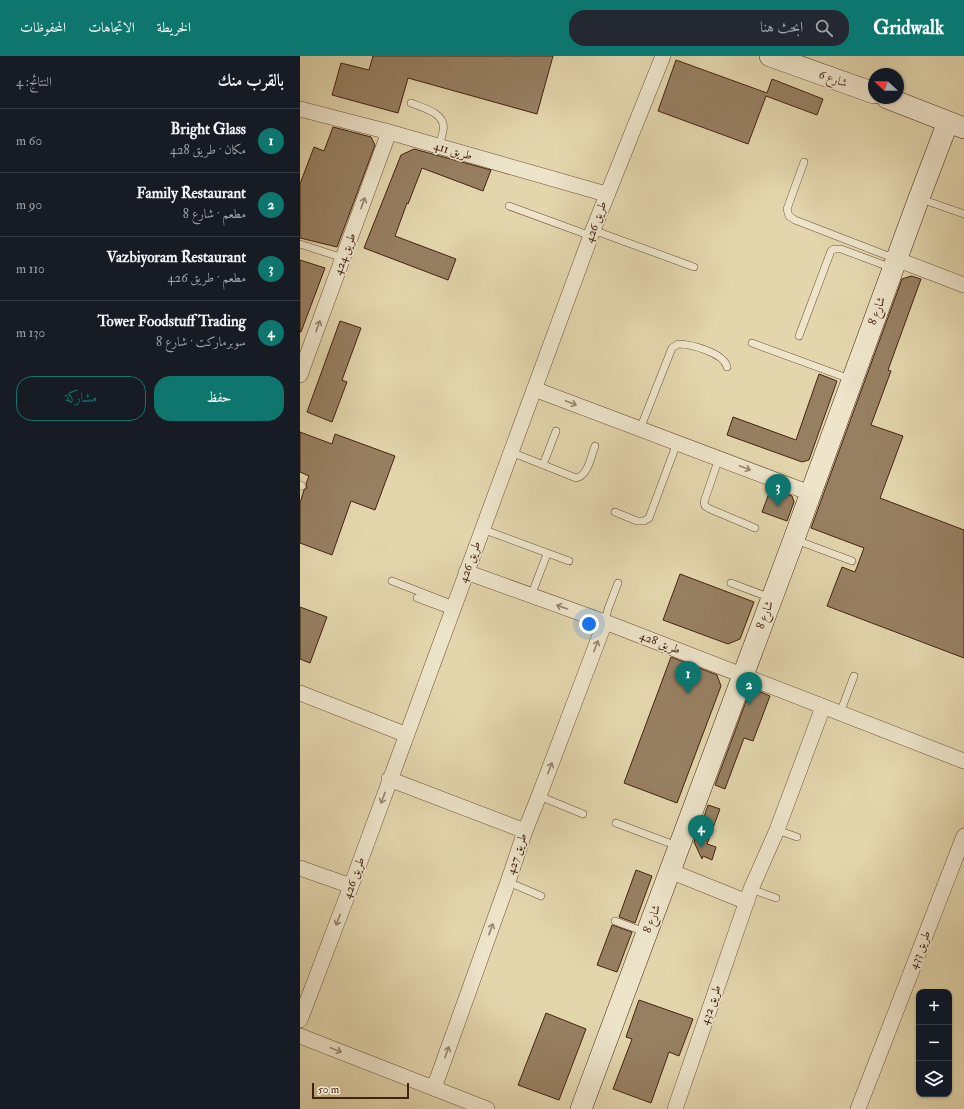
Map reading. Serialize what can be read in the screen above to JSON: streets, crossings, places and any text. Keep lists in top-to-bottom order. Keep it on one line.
{"streets":{"street":["شارع 6","طريق 411","طريق 426","طريق 424","شارع 8","طريق 428","طريق 427","طريق 433","طريق 432"]},"crossings":[["طريق 411","طريق 426"],["طريق 411","طريق 424"],["طريق 426","طريق 428"],["شارع 8","طريق 428"],["طريق 428","طريق 427"],["طريق 428","طريق 432"]],"one_way":["طريق 424","طريق 427"],"scale_bar":"50 m","north":"left","page":{"header":"Gridwalk","search":"ابحث هنا","nav":["الخريطة","الاتجاهات","المحفوظات"],"heading":["بالقرب منك","النتائج: 4"],"list":[{"mark":"1","name":"Bright Glass","note":"مكان · طريق 428","value":"60 m"},{"mark":"2","name":"Family Restaurant","note":"مطعم · شارع 8","value":"90 m"},{"mark":"3","name":"Vazbiyoram Restaurant","note":"مطعم · طريق 426","value":"110 m"},{"mark":"4","name":"Tower Foodstuff Trading","note":"سوبرماركت · شارع 8","value":"130 m"}],"buttons":["حفظ","مشاركة"],"pins":["3","1","2","4"],"map_buttons":["+","−"],"scale":"50 m"}}
